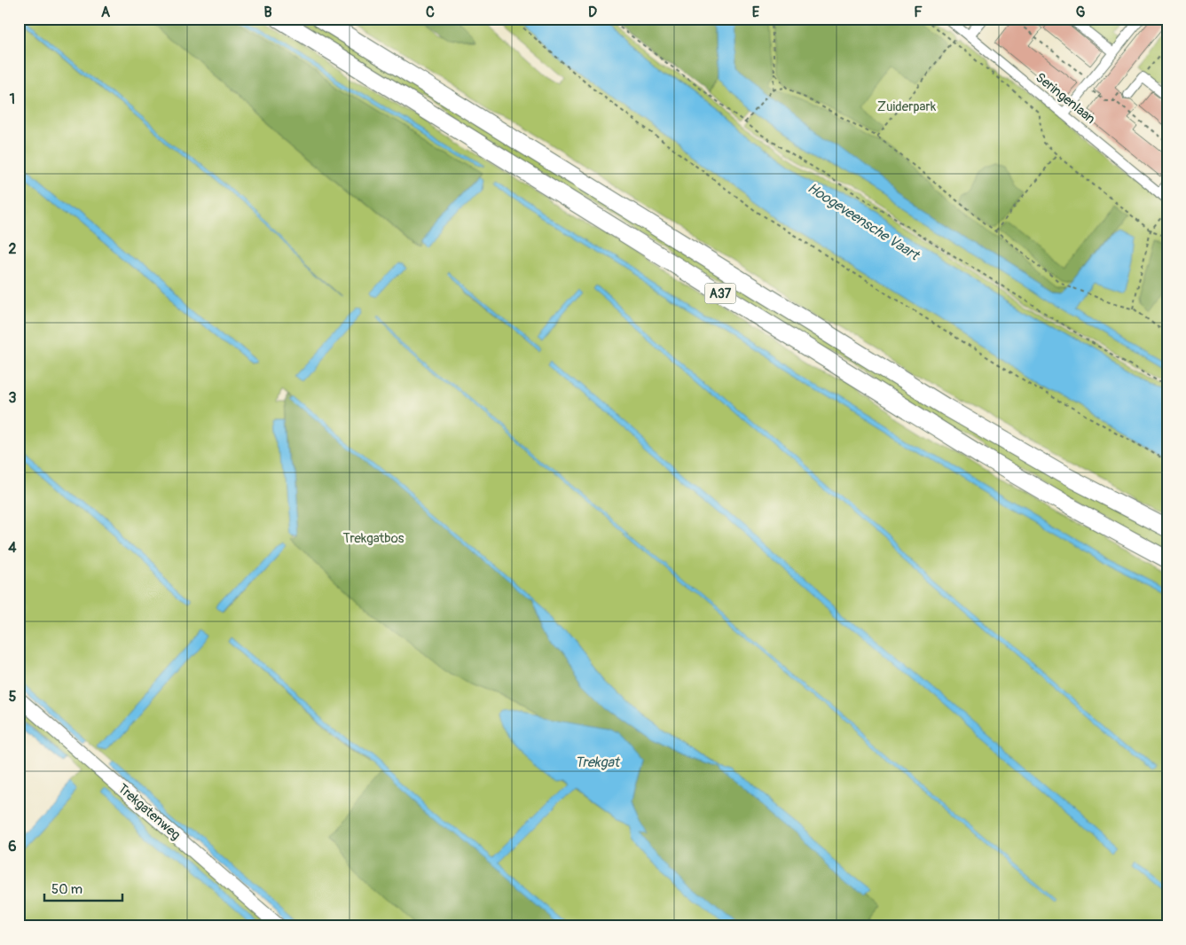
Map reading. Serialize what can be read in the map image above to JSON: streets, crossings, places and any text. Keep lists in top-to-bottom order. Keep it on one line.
{"streets":{"highway":["A37"],"street":["Seringenlaan","Trekgatenweg"]},"water":["Hoogeveensche Vaart","Trekgat"],"parks":["Zuiderpark","Trekgatbos"],"scale_bar":"50 m","grid":{"columns":["A","B","C","D","E","F","G"],"rows":["1","2","3","4","5","6"]}}
